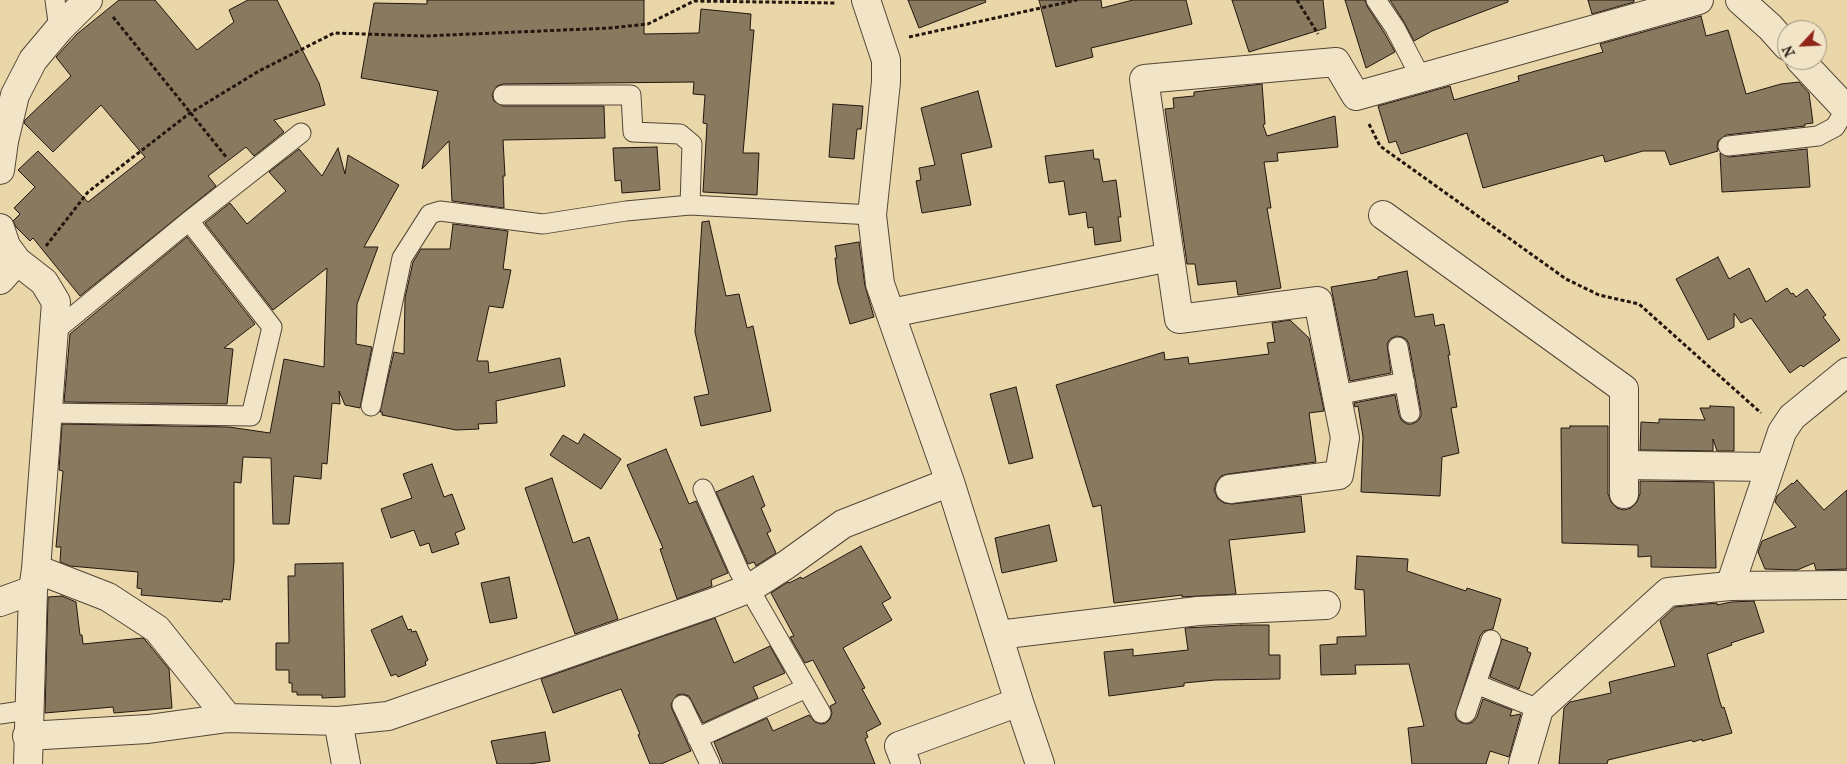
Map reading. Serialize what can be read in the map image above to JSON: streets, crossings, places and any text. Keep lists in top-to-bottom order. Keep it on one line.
{"north":"bottom left"}
